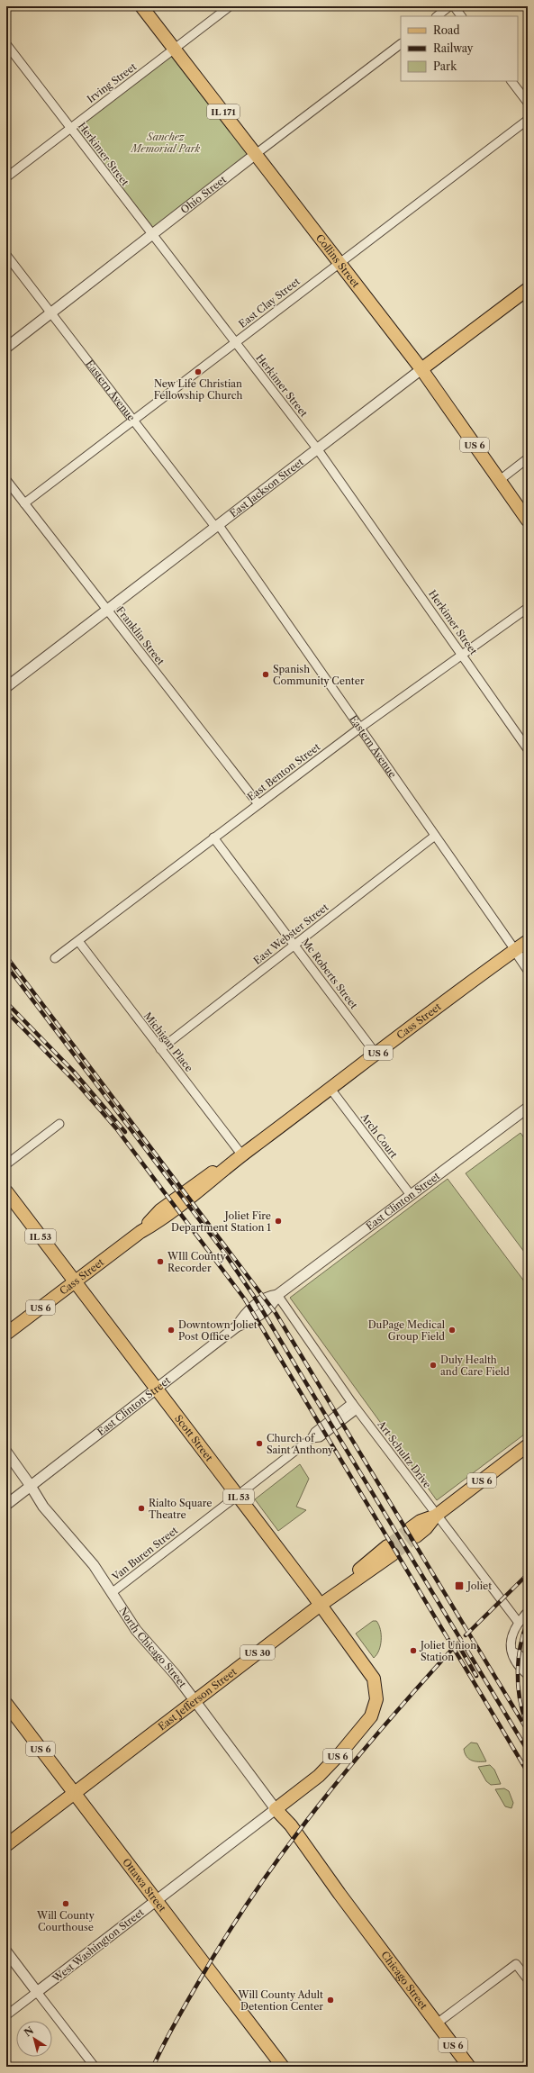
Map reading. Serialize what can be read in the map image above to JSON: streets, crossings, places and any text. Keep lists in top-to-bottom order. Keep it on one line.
{"streets":{"main road":["IL 171","Collins Street","US 6","East Jackson Street","Cass Street","IL 53","Scott Street","US 30","East Jefferson Street","Ottawa Street","Chicago Street"],"street":["Irving Street","Herkimer Street","Ohio Street","East Clay Street","Eastern Avenue","Franklin Street","East Benton Street","East Webster Street","Mc Roberts Street","Michigan Place","Arch Court","East Clinton Street","Art Schultz Drive","Van Buren Street","North Chicago Street","West Washington Street"]},"crossings":[["Irving Street","Herkimer Street"],["Irving Street","Collins Street"],["Herkimer Street","Ohio Street"],["Herkimer Street","East Clay Street"],["Herkimer Street","East Jackson Street"],["Herkimer Street","East Benton Street"],["Ohio Street","Collins Street"],["Ohio Street","Eastern Avenue"],["Collins Street","East Clay Street"],["Collins Street","East Jackson Street"],["East Clay Street","Eastern Avenue"],["East Clay Street","Franklin Street"],["Eastern Avenue","East Jackson Street"],["Eastern Avenue","East Benton Street"],["Eastern Avenue","East Webster Street"],["Eastern Avenue","Cass Street"],["US 6","Art Schultz Drive"],["East Jackson Street","Franklin Street"],["Franklin Street","East Benton Street"],["East Benton Street","Mc Roberts Street"],["East Benton Street","Michigan Place"],["East Webster Street","Mc Roberts Street"],["East Webster Street","Michigan Place"],["Mc Roberts Street","Cass Street"],["Cass Street","Michigan Place"],["Cass Street","Arch Court"],["Cass Street","Scott Street"],["Arch Court","East Clinton Street"],["East Clinton Street","Scott Street"],["East Clinton Street","Art Schultz Drive"],["East Clinton Street","North Chicago Street"],["Scott Street","Van Buren Street"],["Scott Street","North Chicago Street"],["Scott Street","East Jefferson Street"],["Scott Street","West Washington Street"],["Scott Street","Chicago Street"],["Art Schultz Drive","Van Buren Street"],["Van Buren Street","North Chicago Street"],["North Chicago Street","East Jefferson Street"],["North Chicago Street","West Washington Street"],["North Chicago Street","Chicago Street"],["US 30","East Jefferson Street"],["US 30","Ottawa Street"],["East Jefferson Street","Ottawa Street"],["Ottawa Street","West Washington Street"],["West Washington Street","Chicago Street"]],"parks":["Sanchez Memorial Park"],"places":{"other":["New Life Christian Fellowship Church","Spanish Community Center","Joliet Fire Department Station 1","WIll County Recorder","Downtown Joliet Post Office","DuPage Medical Group Field","Duly Health and Care Field","Church of Saint Anthony","Rialto Square Theatre","Joliet Union Station","Will County Courthouse","Will County Adult Detention Center"],"transit":["Joliet"]},"legend":["Road","Railway","Park"],"north":"top left"}
